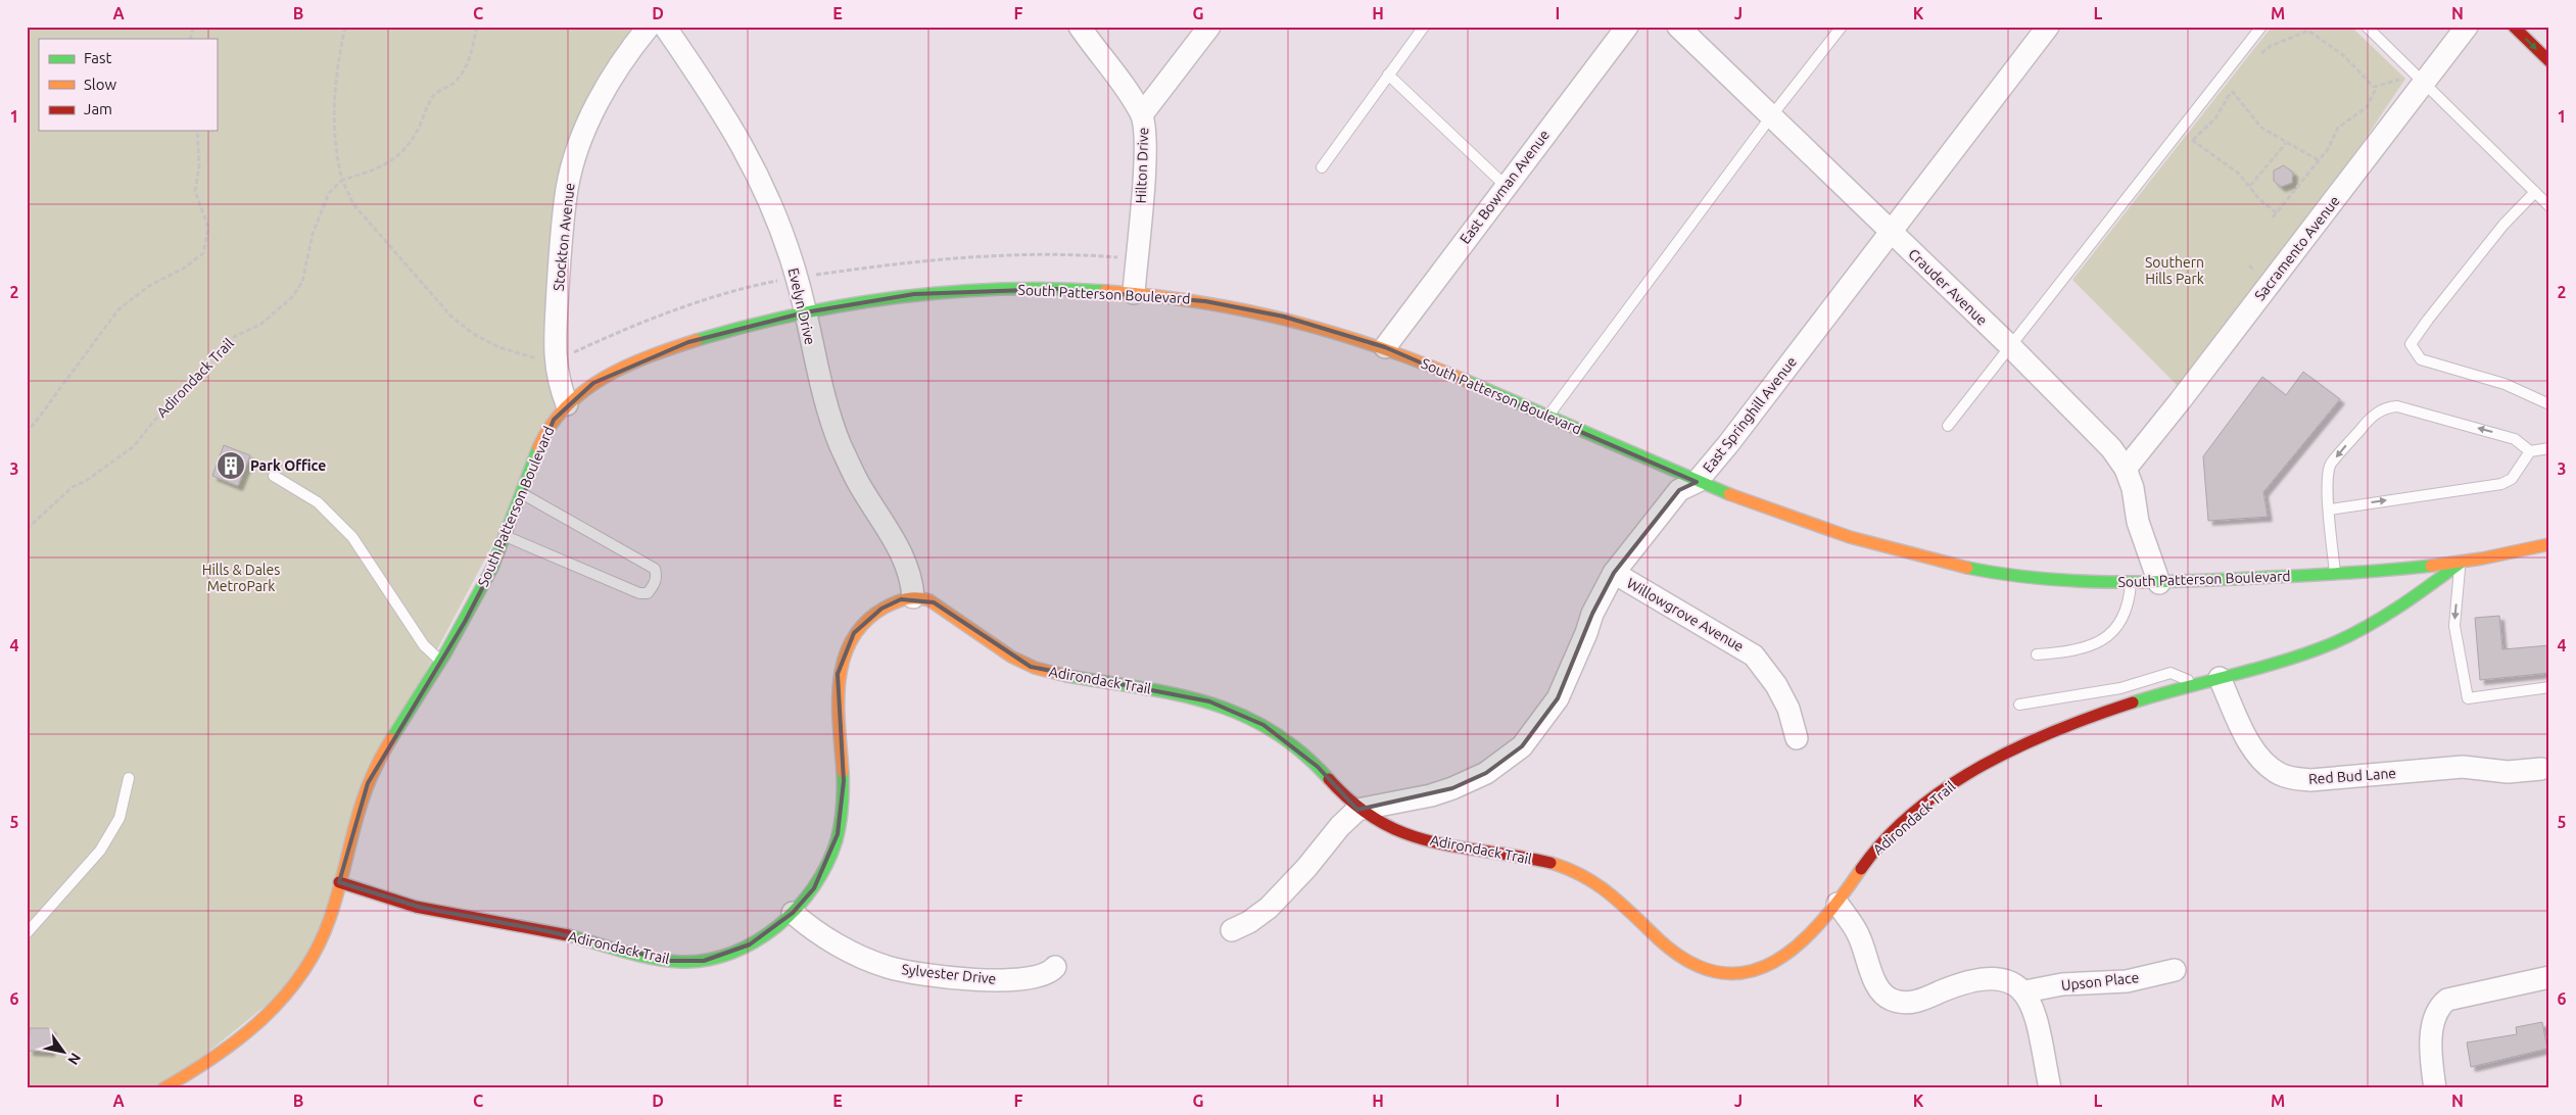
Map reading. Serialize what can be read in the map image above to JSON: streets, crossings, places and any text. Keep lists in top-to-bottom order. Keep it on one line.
{"streets":{"street":["Hilton Drive","East Bowman Avenue","Stockton Avenue","Sacramento Avenue","Crauder Avenue","South Patterson Boulevard","Evelyn Drive","Adirondack Trail","East Springhill Avenue","Willowgrove Avenue","Red Bud Lane","Sylvester Drive","Upson Place"]},"crossings":[["Hilton Drive","South Patterson Boulevard"],["East Bowman Avenue","South Patterson Boulevard"],["Stockton Avenue","South Patterson Boulevard"],["Sacramento Avenue","Crauder Avenue"],["Crauder Avenue","South Patterson Boulevard"],["Crauder Avenue","East Springhill Avenue"],["South Patterson Boulevard","Evelyn Drive"],["South Patterson Boulevard","Adirondack Trail"],["South Patterson Boulevard","East Springhill Avenue"],["Evelyn Drive","Adirondack Trail"],["Adirondack Trail","East Springhill Avenue"],["Adirondack Trail","Red Bud Lane"],["Adirondack Trail","Sylvester Drive"],["East Springhill Avenue","Willowgrove Avenue"]],"parks":["Southern Hills Park","Hills & Dales MetroPark"],"places":{"building":["Park Office"]},"legend":["Fast","Slow","Jam"],"north":"bottom right","grid":{"columns":["A","B","C","D","E","F","G","H","I","J","K","L","M","N"],"rows":["1","2","3","4","5","6"]}}
